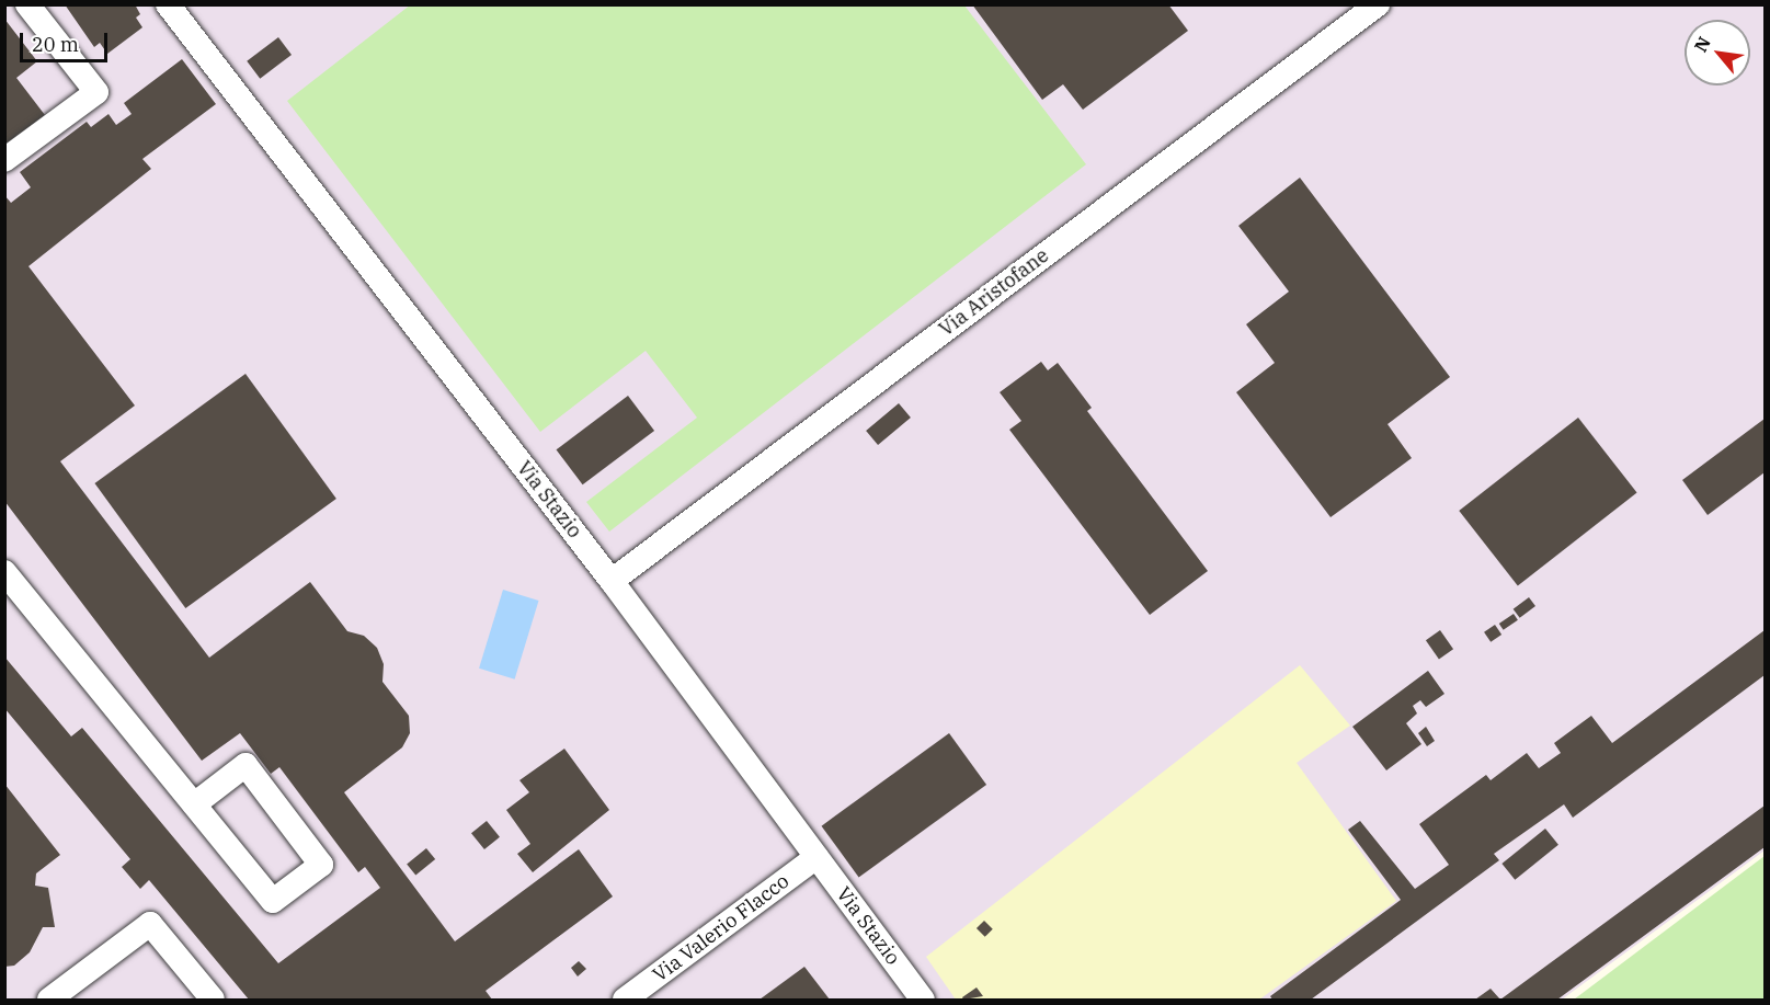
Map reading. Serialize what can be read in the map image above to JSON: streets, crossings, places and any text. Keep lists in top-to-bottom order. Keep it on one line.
{"streets":{"street":["Via Aristofane","Via Stazio","Via Valerio Flacco"]},"crossings":[["Via Aristofane","Via Stazio"],["Via Stazio","Via Valerio Flacco"]],"scale_bar":"20 m","north":"top left"}
